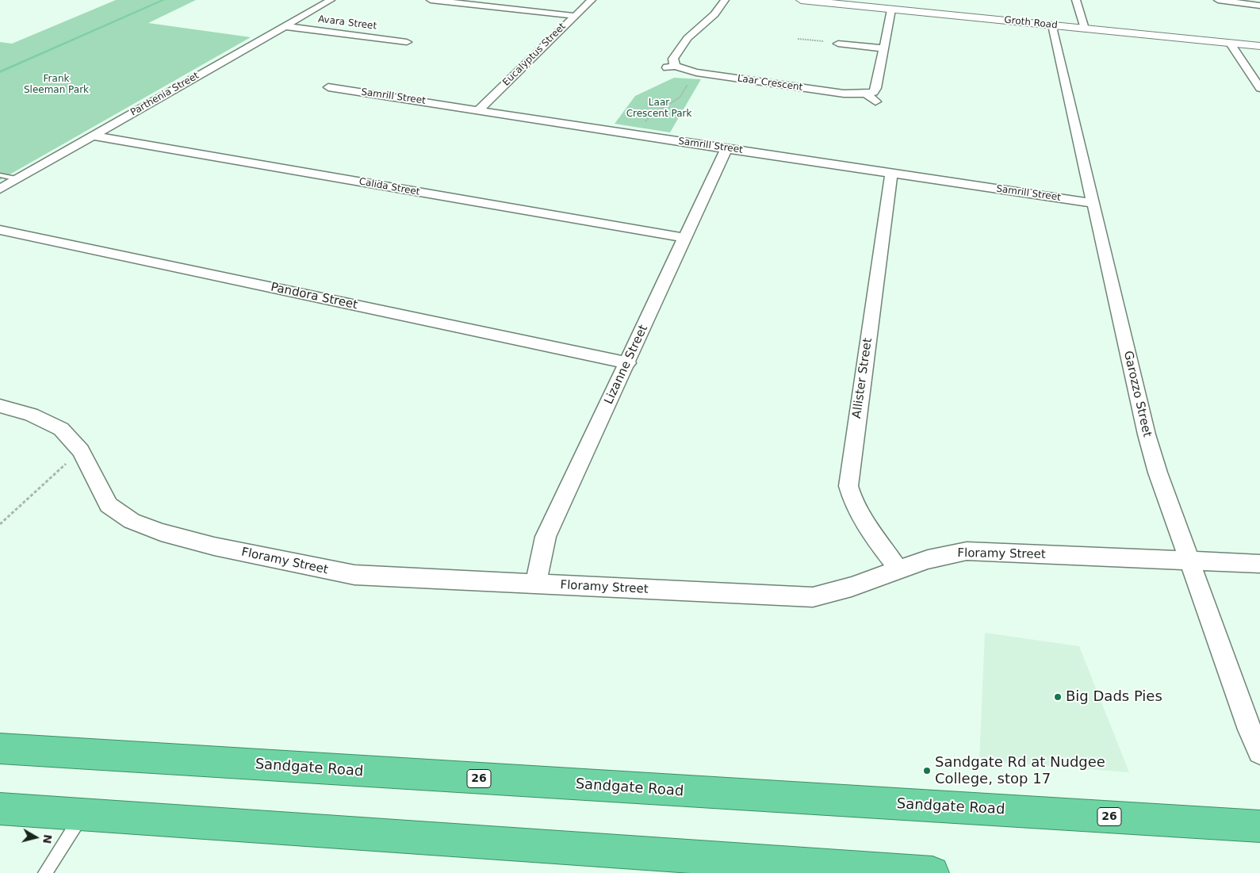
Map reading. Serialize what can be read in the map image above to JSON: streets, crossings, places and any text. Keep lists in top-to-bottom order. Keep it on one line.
{"streets":{"highway":["Sandgate Road","26"],"street":["Avara Street","Groth Road","Eucalyptus Street","Laar Crescent","Parthenia Street","Samrill Street","Calida Street","Pandora Street","Lizanne Street","Allister Street","Garozzo Street","Floramy Street"]},"crossings":[["Avara Street","Parthenia Street"],["Groth Road","Garozzo Street"],["Eucalyptus Street","Samrill Street"],["Parthenia Street","Calida Street"],["Samrill Street","Lizanne Street"],["Samrill Street","Allister Street"],["Samrill Street","Garozzo Street"],["Calida Street","Lizanne Street"],["Pandora Street","Lizanne Street"],["Lizanne Street","Floramy Street"],["Allister Street","Floramy Street"],["Garozzo Street","Floramy Street"]],"parks":["Frank Sleeman Park","Laar Crescent Park"],"places":["Big Dads Pies","Sandgate Rd at Nudgee College, stop 17"],"north":"right"}
